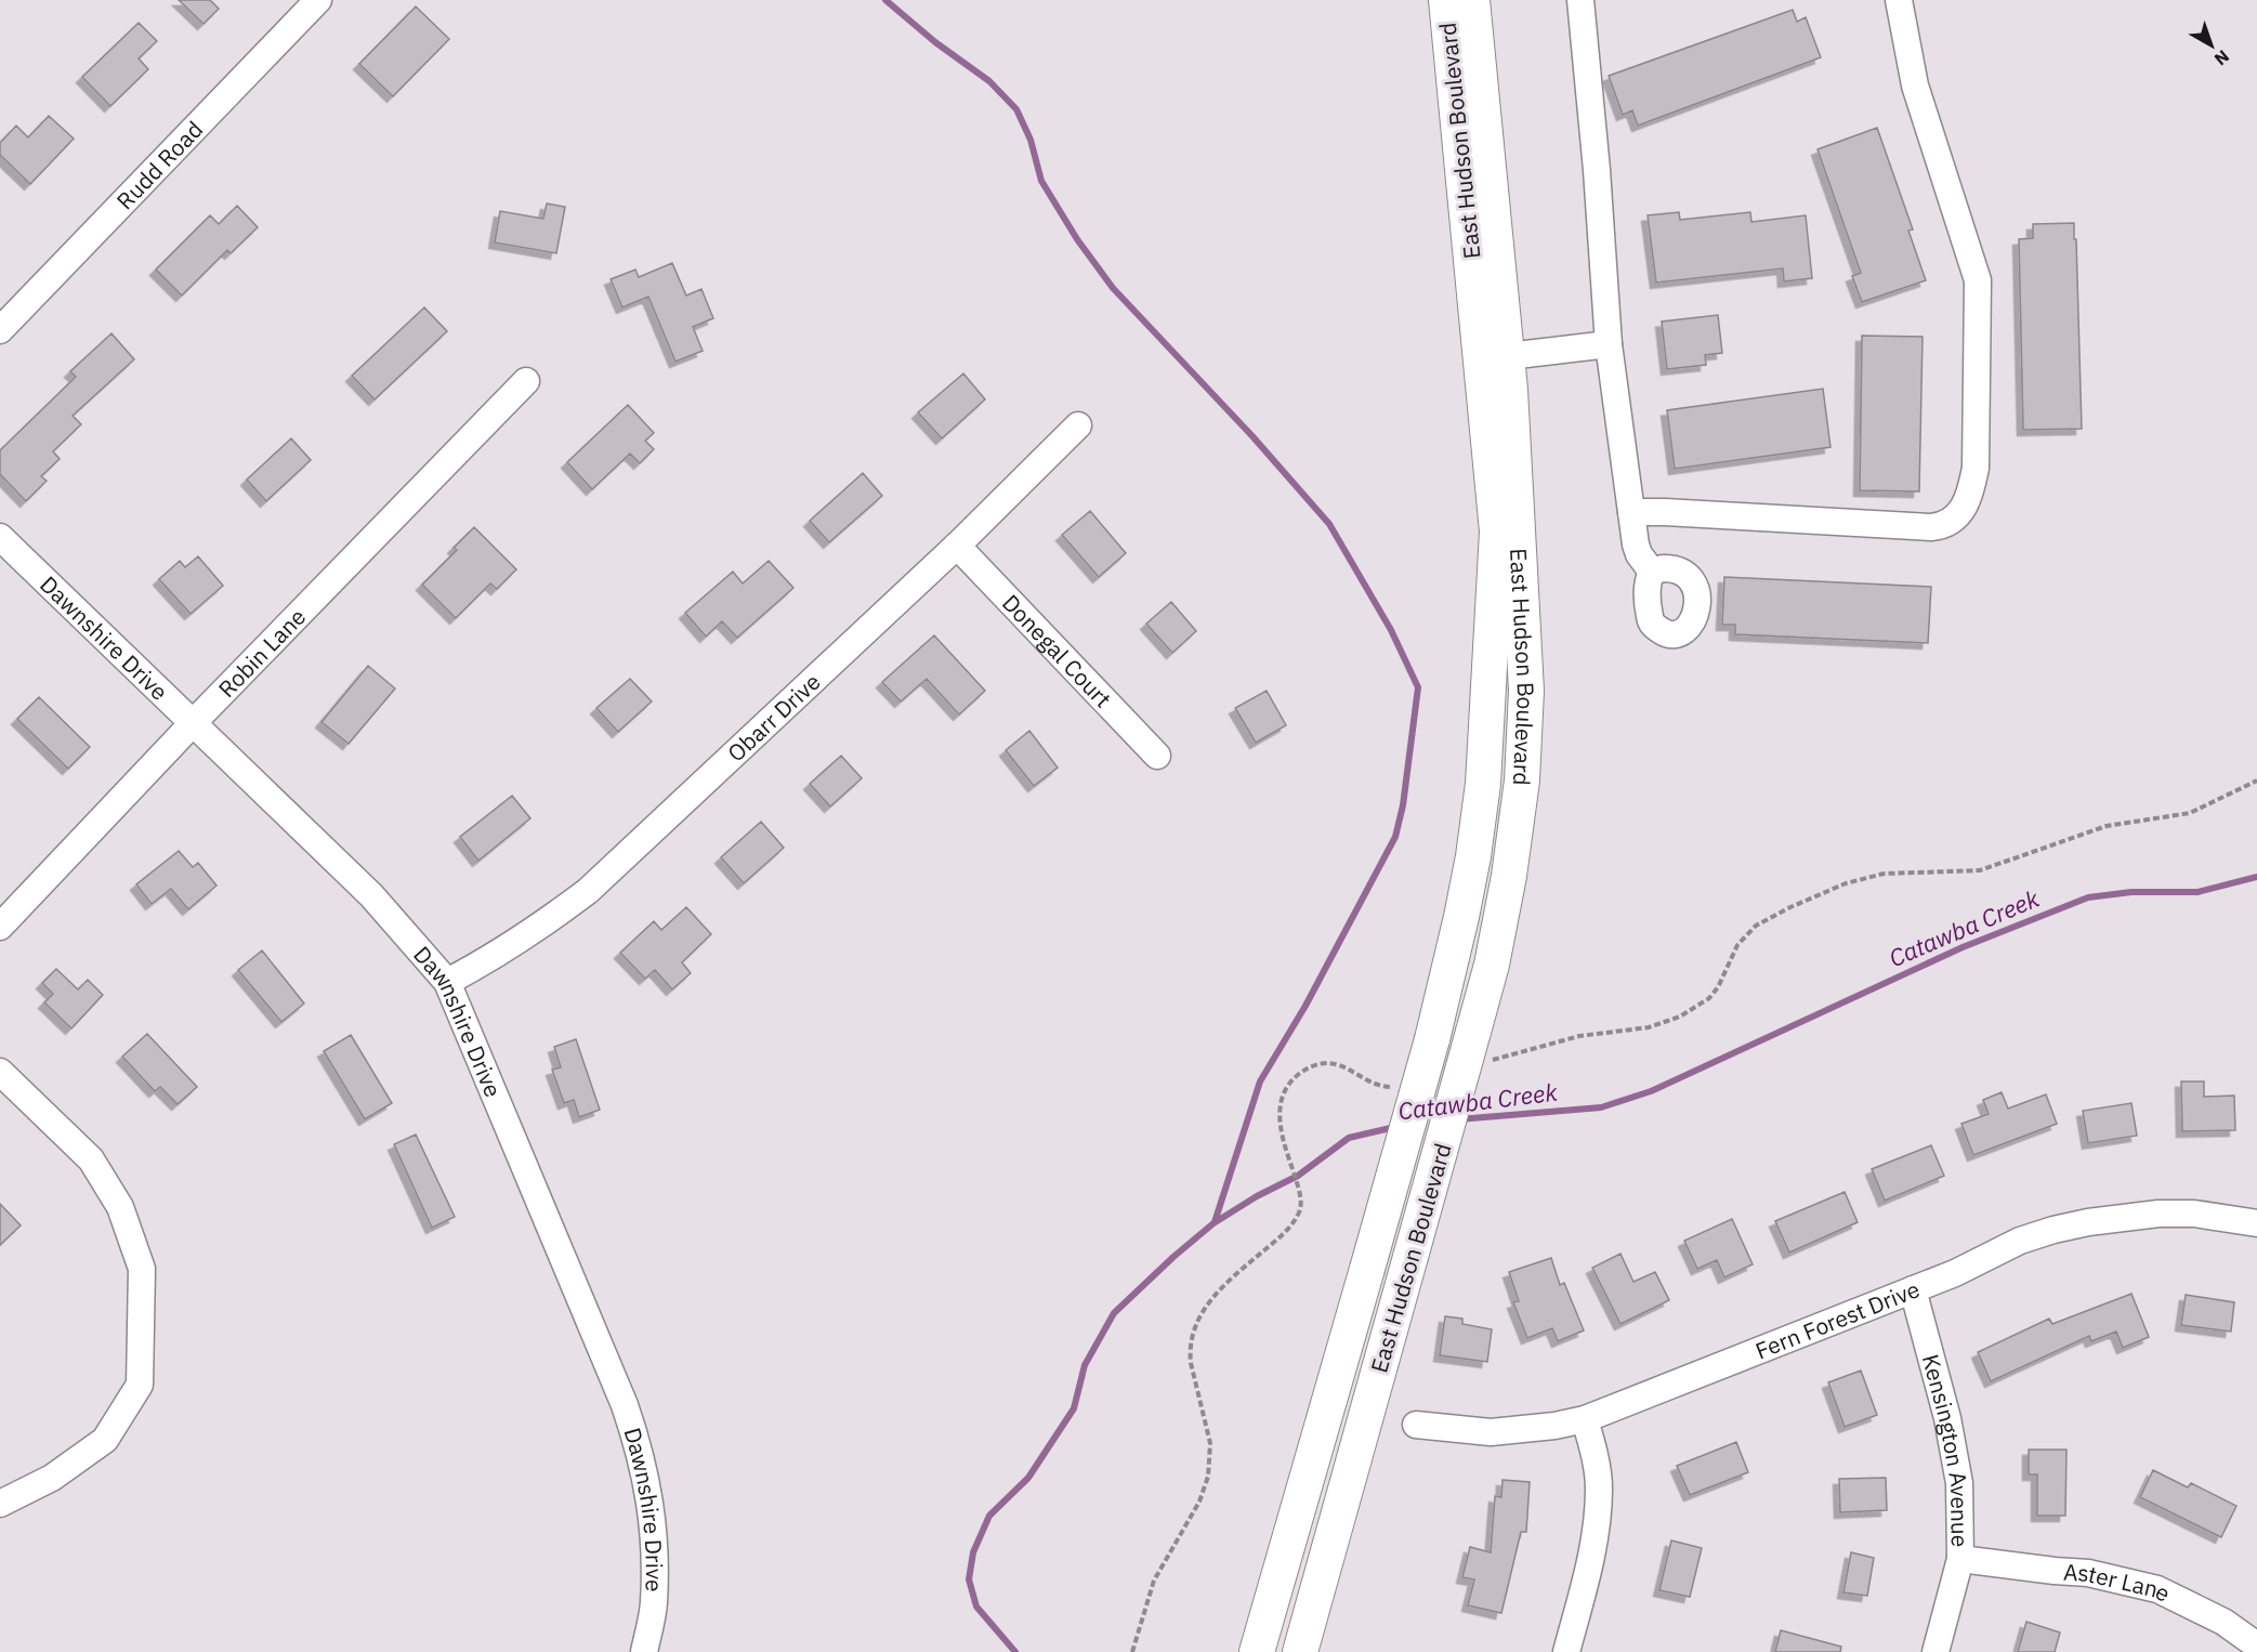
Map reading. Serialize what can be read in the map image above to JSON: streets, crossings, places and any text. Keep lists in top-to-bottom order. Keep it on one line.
{"streets":{"main road":["East Hudson Boulevard"],"street":["Rudd Road","Dawnshire Drive","Donegal Court","Robin Lane","Obarr Drive","Fern Forest Drive","Kensington Avenue","Aster Lane"]},"crossings":[["Dawnshire Drive","Robin Lane"],["Dawnshire Drive","Obarr Drive"],["Donegal Court","Obarr Drive"],["Fern Forest Drive","Kensington Avenue"],["Kensington Avenue","Aster Lane"]],"water":["Catawba Creek"],"north":"bottom right"}
